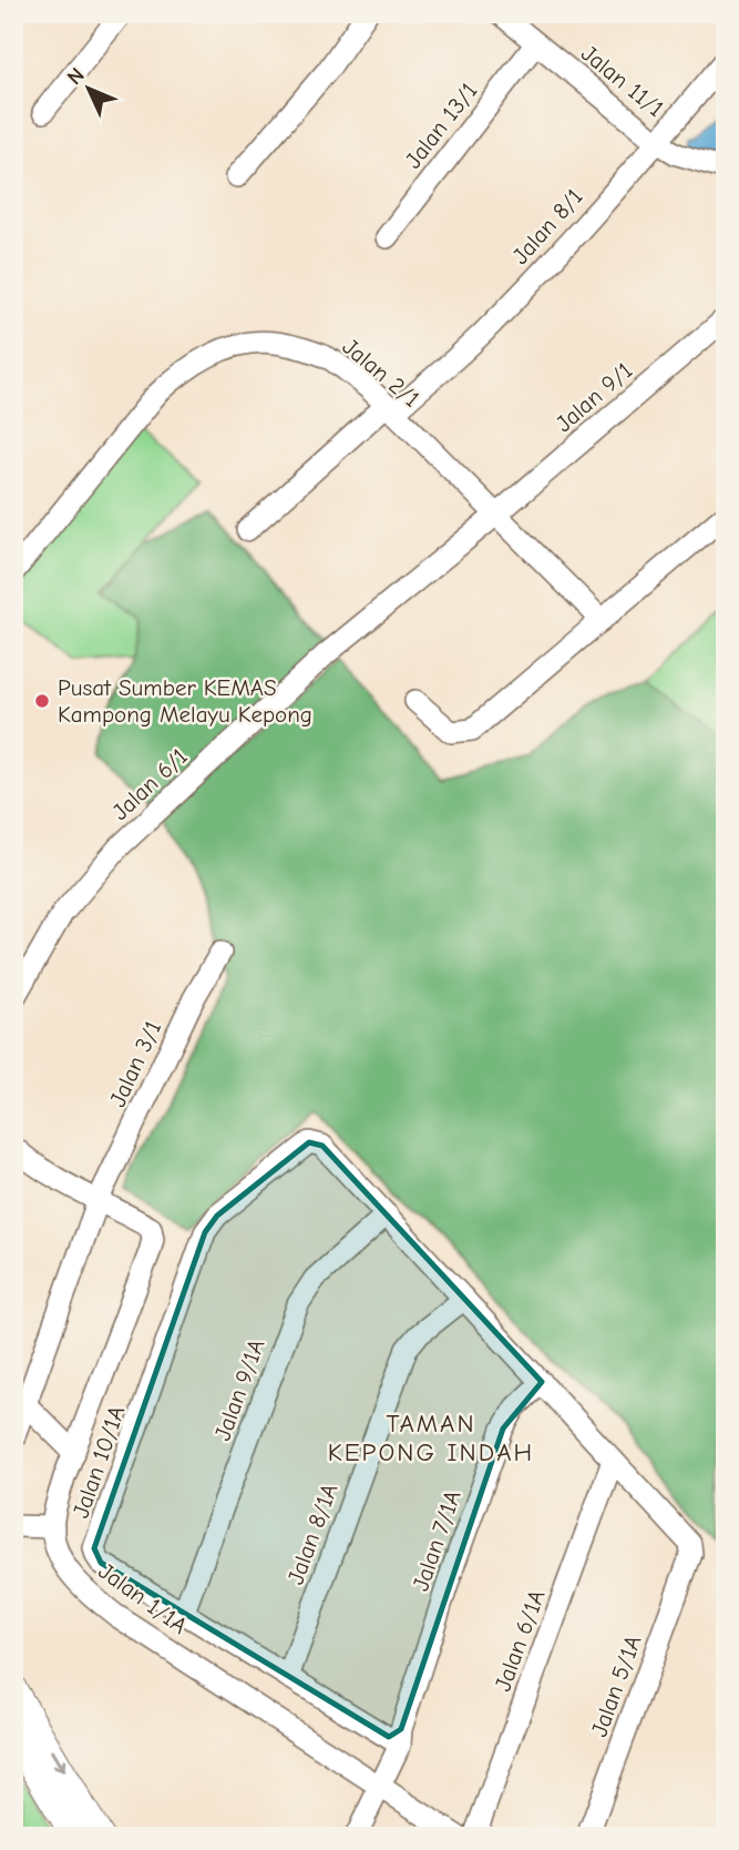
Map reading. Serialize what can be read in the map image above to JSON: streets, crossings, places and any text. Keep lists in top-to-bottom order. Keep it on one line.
{"streets":{"street":["Jalan 11/1","Jalan 13/1","Jalan 8/1","Jalan 2/1","Jalan 9/1","Jalan 6/1","Jalan 3/1","Jalan 9/1A","Jalan 10/1A","Jalan 8/1A","Jalan 7/1A","Jalan 1/1A","Jalan 6/1A","Jalan 5/1A"]},"crossings":[["Jalan 11/1","Jalan 13/1"],["Jalan 11/1","Jalan 8/1"],["Jalan 8/1","Jalan 2/1"],["Jalan 2/1","Jalan 9/1"],["Jalan 2/1","Jalan 6/1"],["Jalan 9/1","Jalan 6/1"],["Jalan 3/1","Jalan 1/1A"],["Jalan 9/1A","Jalan 10/1A"],["Jalan 10/1A","Jalan 8/1A"],["Jalan 10/1A","Jalan 7/1A"],["Jalan 7/1A","Jalan 1/1A"],["Jalan 6/1A","Jalan 5/1A"]],"districts":["TAMAN KEPONG INDAH"],"places":["Pusat Sumber KEMAS Kampong Melayu Kepong"],"north":"top left"}
